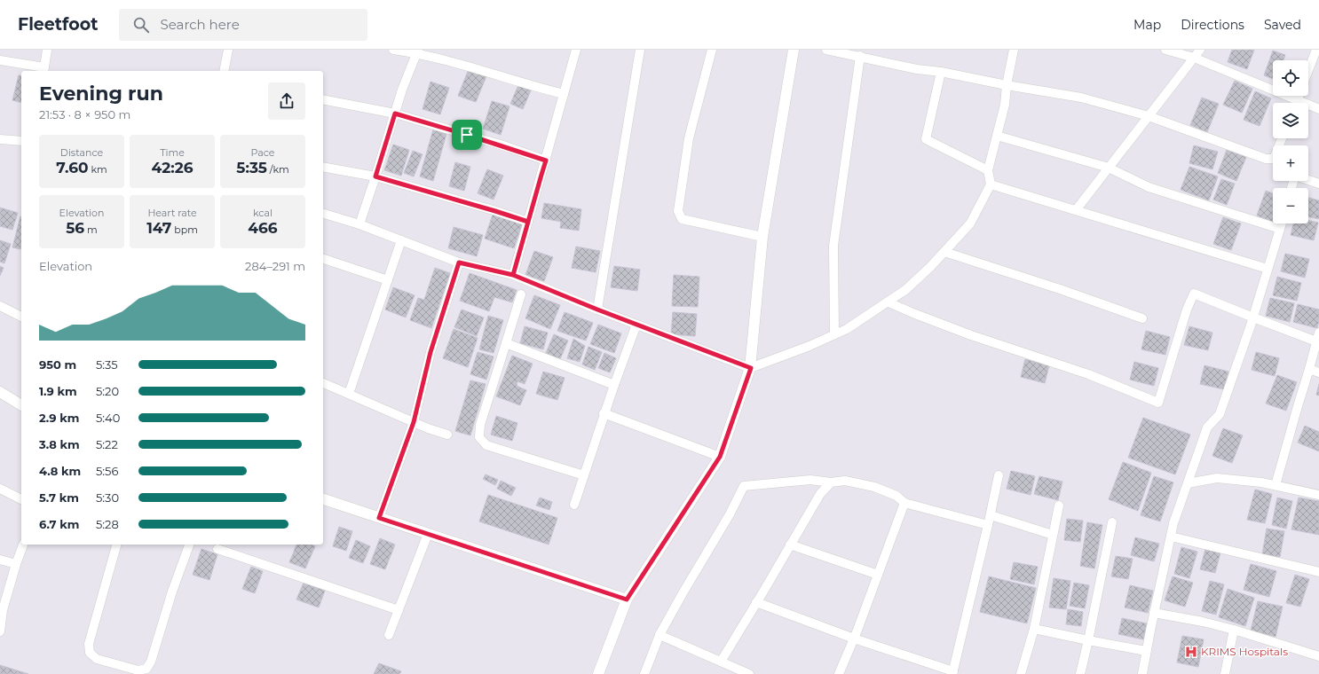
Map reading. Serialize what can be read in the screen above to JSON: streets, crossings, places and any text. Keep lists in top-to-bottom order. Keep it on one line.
{"places":{"hospital":["KRIMS Hospitals"]},"page":{"header":"Fleetfoot","search":"Search here","nav":["Map","Directions","Saved"],"map_buttons":["+","−"],"heading":["Evening run","21:53 · 8 × 950 m"],"stats":[["Distance","7.60 km"],["Time","42:26"],["Pace","5:35 /km"],["Elevation","56 m"],["Heart rate","147 bpm"],["kcal","466"]],"chart":["Elevation","284–291 m"],"list":[{"name":"950 m","note":"5:35"},{"name":"1.9 km","note":"5:20"},{"name":"2.9 km","note":"5:40"},{"name":"3.8 km","note":"5:22"},{"name":"4.8 km","note":"5:56"},{"name":"5.7 km","note":"5:30"},{"name":"6.7 km","note":"5:28"}]}}
